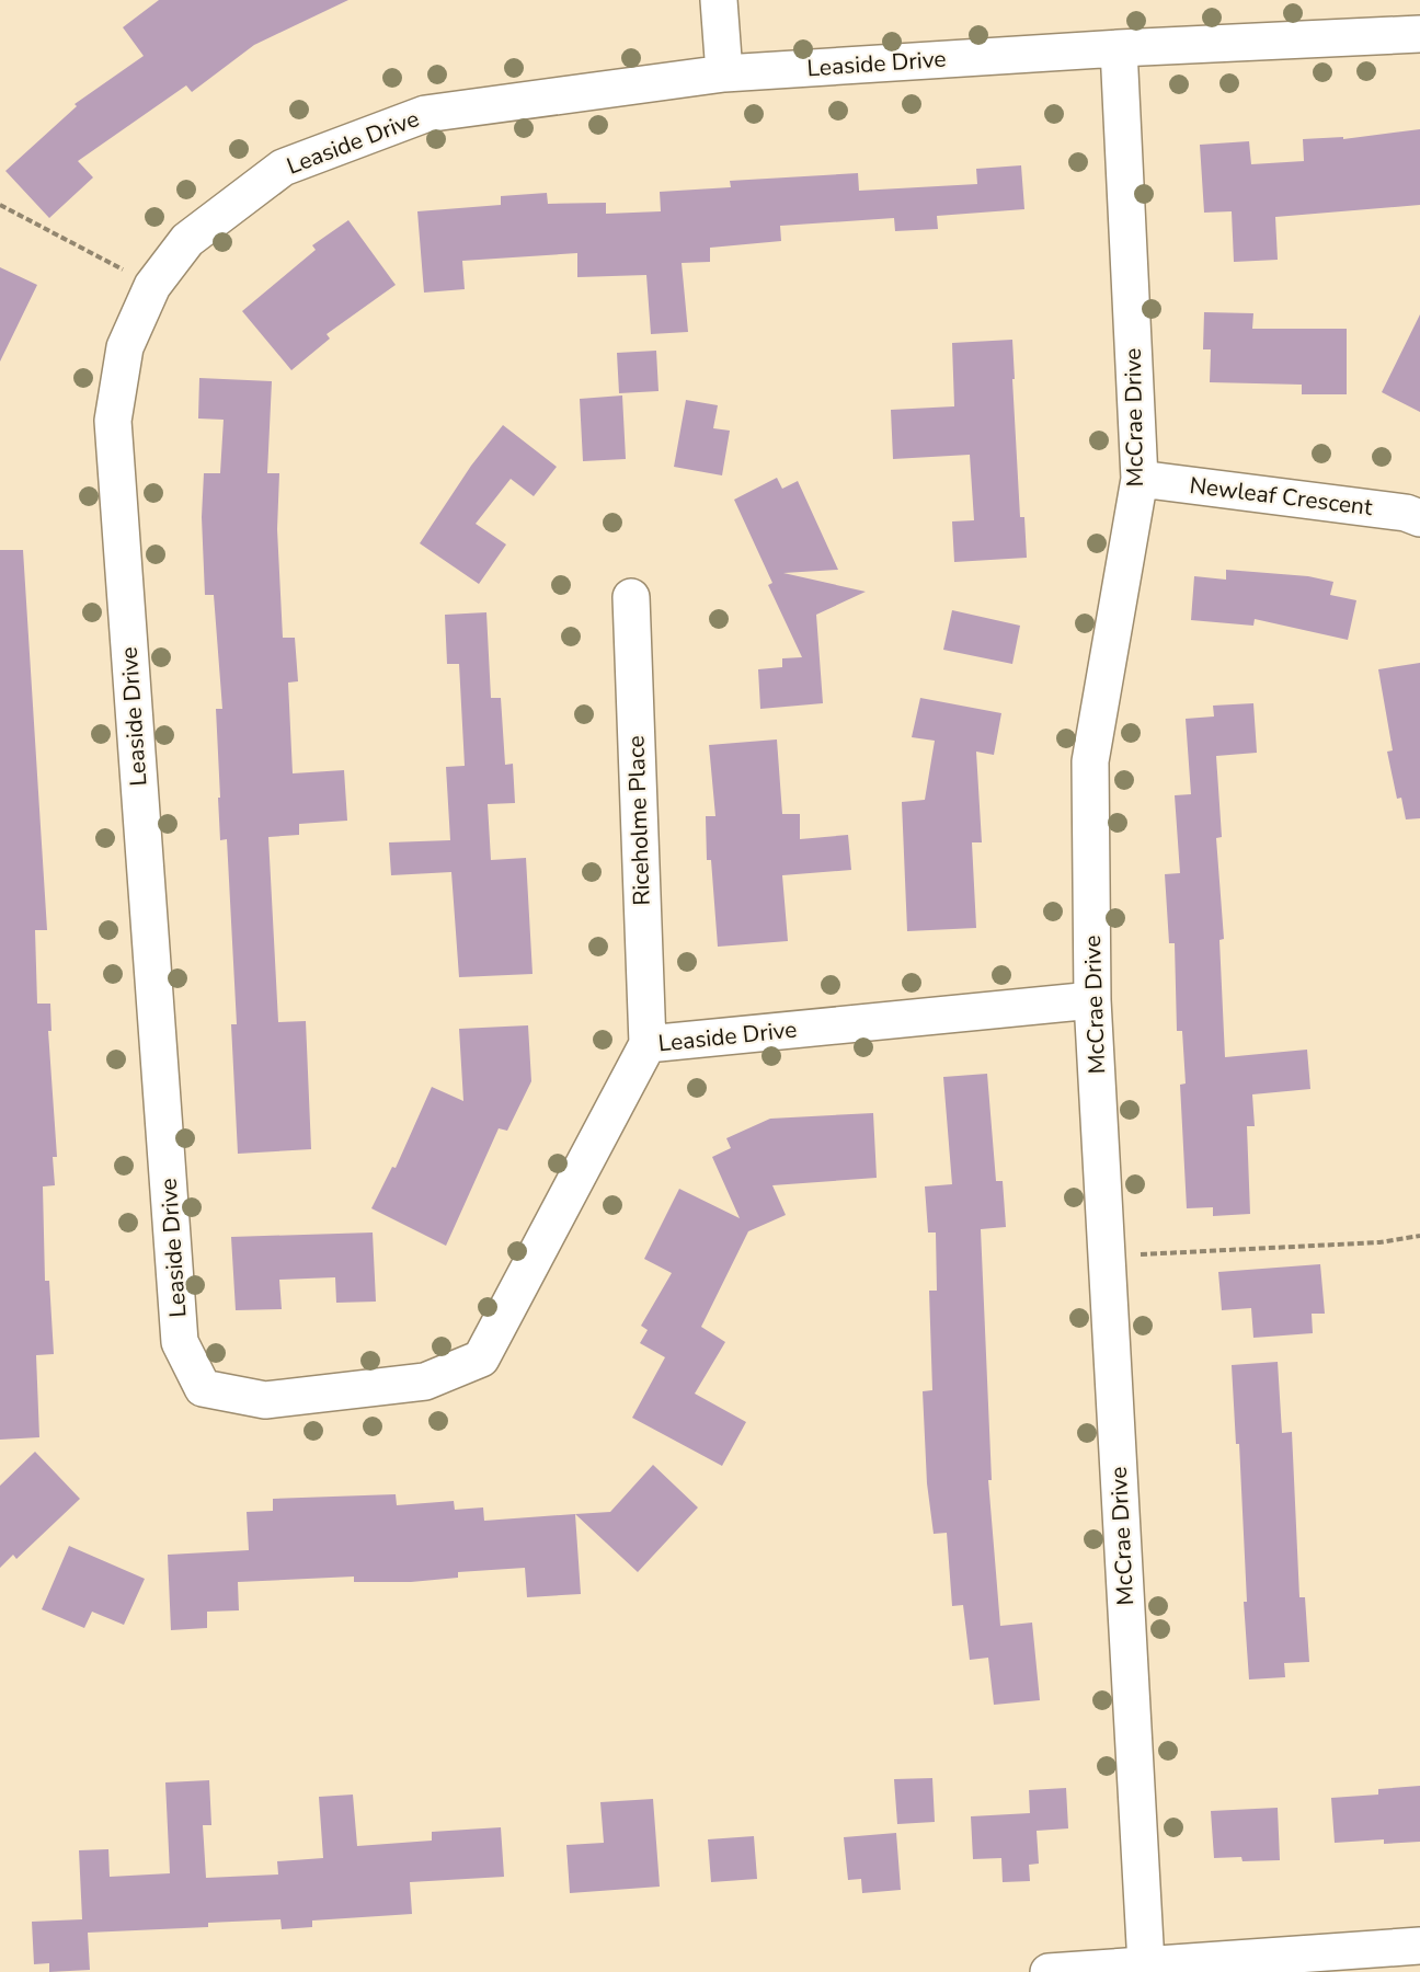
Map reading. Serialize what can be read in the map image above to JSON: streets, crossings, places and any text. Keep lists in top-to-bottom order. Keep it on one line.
{"streets":{"street":["Leaside Drive","McCrae Drive","Newleaf Crescent","Riceholme Place"]},"crossings":[["Leaside Drive","McCrae Drive"],["Leaside Drive","Riceholme Place"],["McCrae Drive","Newleaf Crescent"]]}
